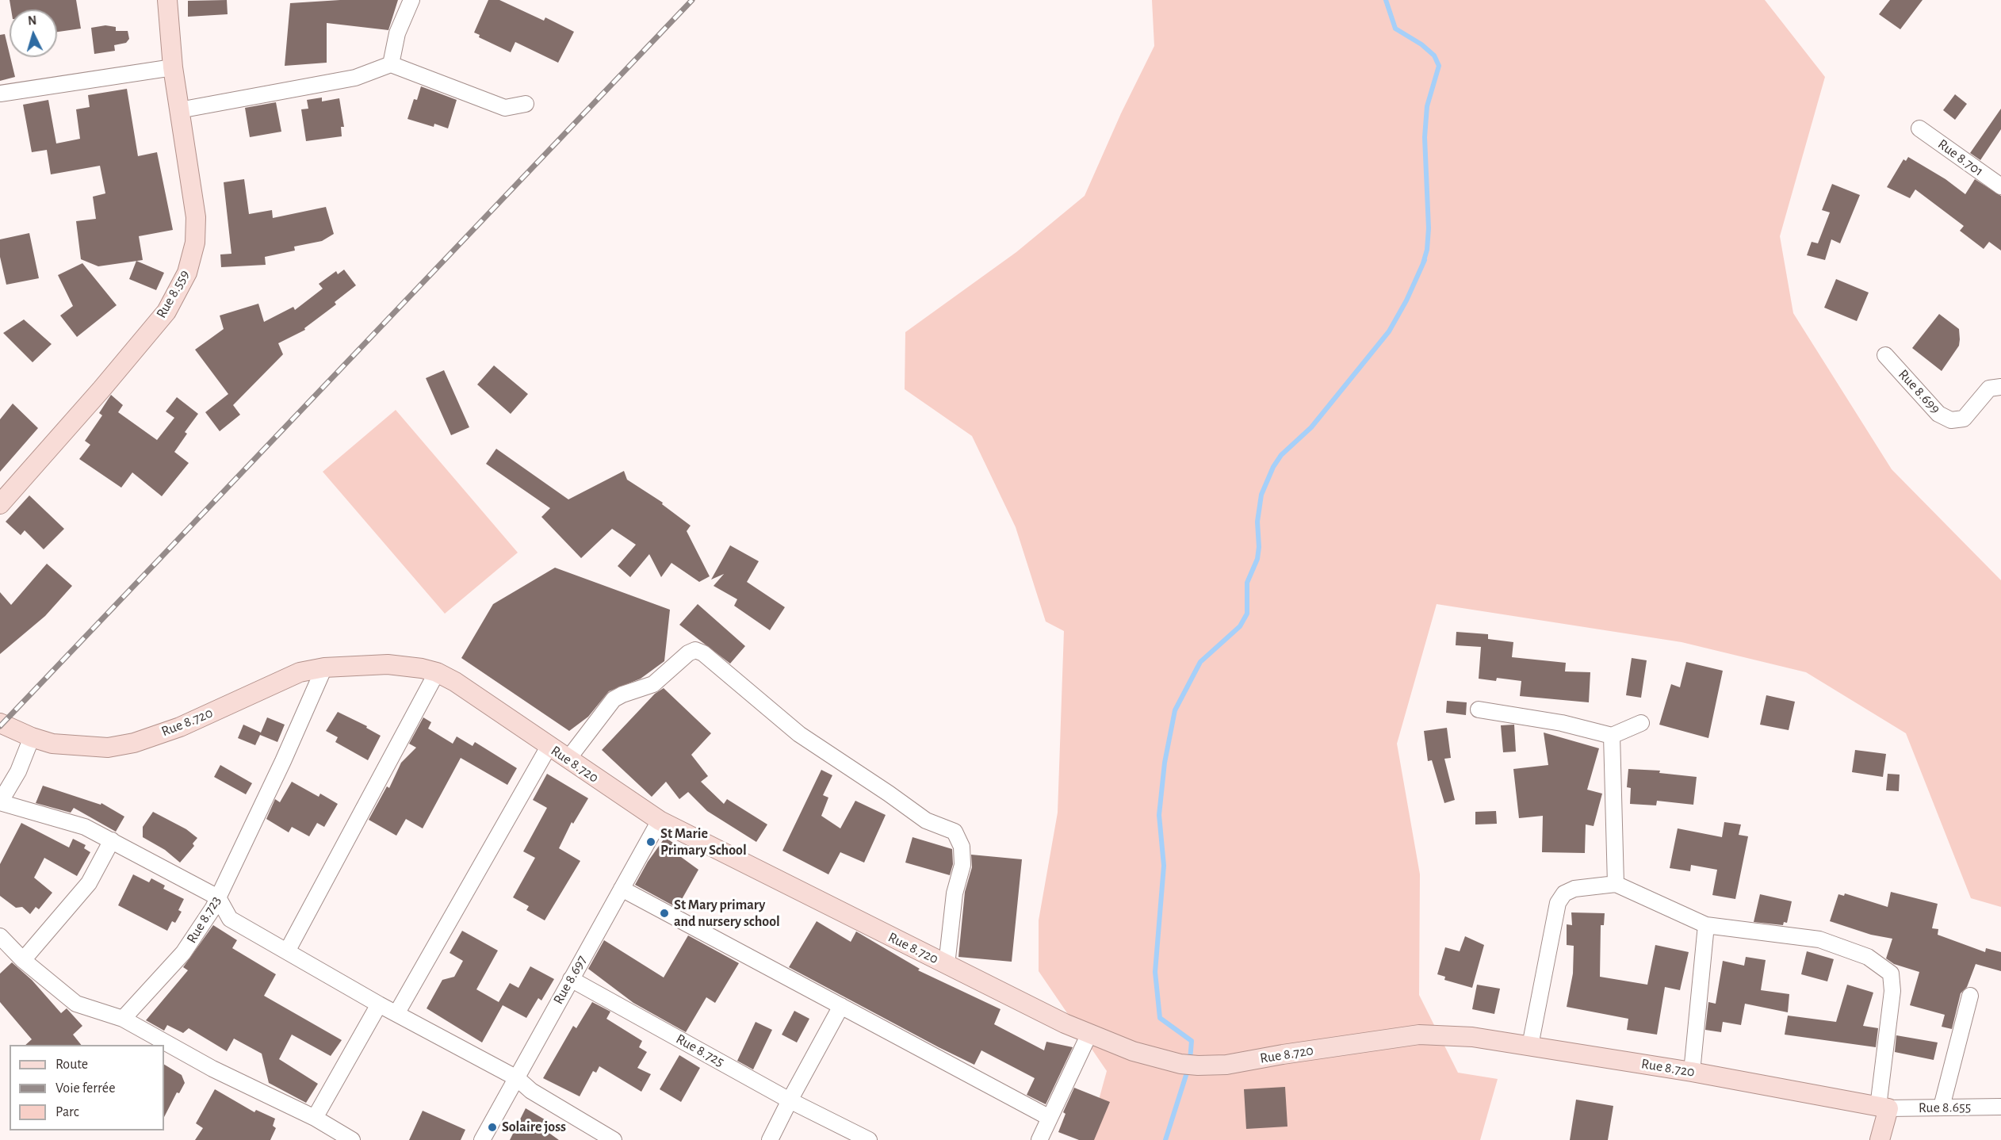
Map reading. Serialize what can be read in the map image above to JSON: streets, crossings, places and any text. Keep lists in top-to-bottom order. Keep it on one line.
{"streets":{"main road":["Rue 8.559","Rue 8.720"],"street":["Rue 8.701","Rue 8.699","Rue 8.723","Rue 8.697","Rue 8.725","Rue 8.655"]},"crossings":[["Rue 8.720","Rue 8.723"],["Rue 8.720","Rue 8.697"],["Rue 8.720","Rue 8.655"],["Rue 8.697","Rue 8.725"]],"places":["St Marie Primary School","St Mary primary and nursery school","Solaire joss"],"legend":["Route","Voie ferrée","Parc"],"north":"top"}
